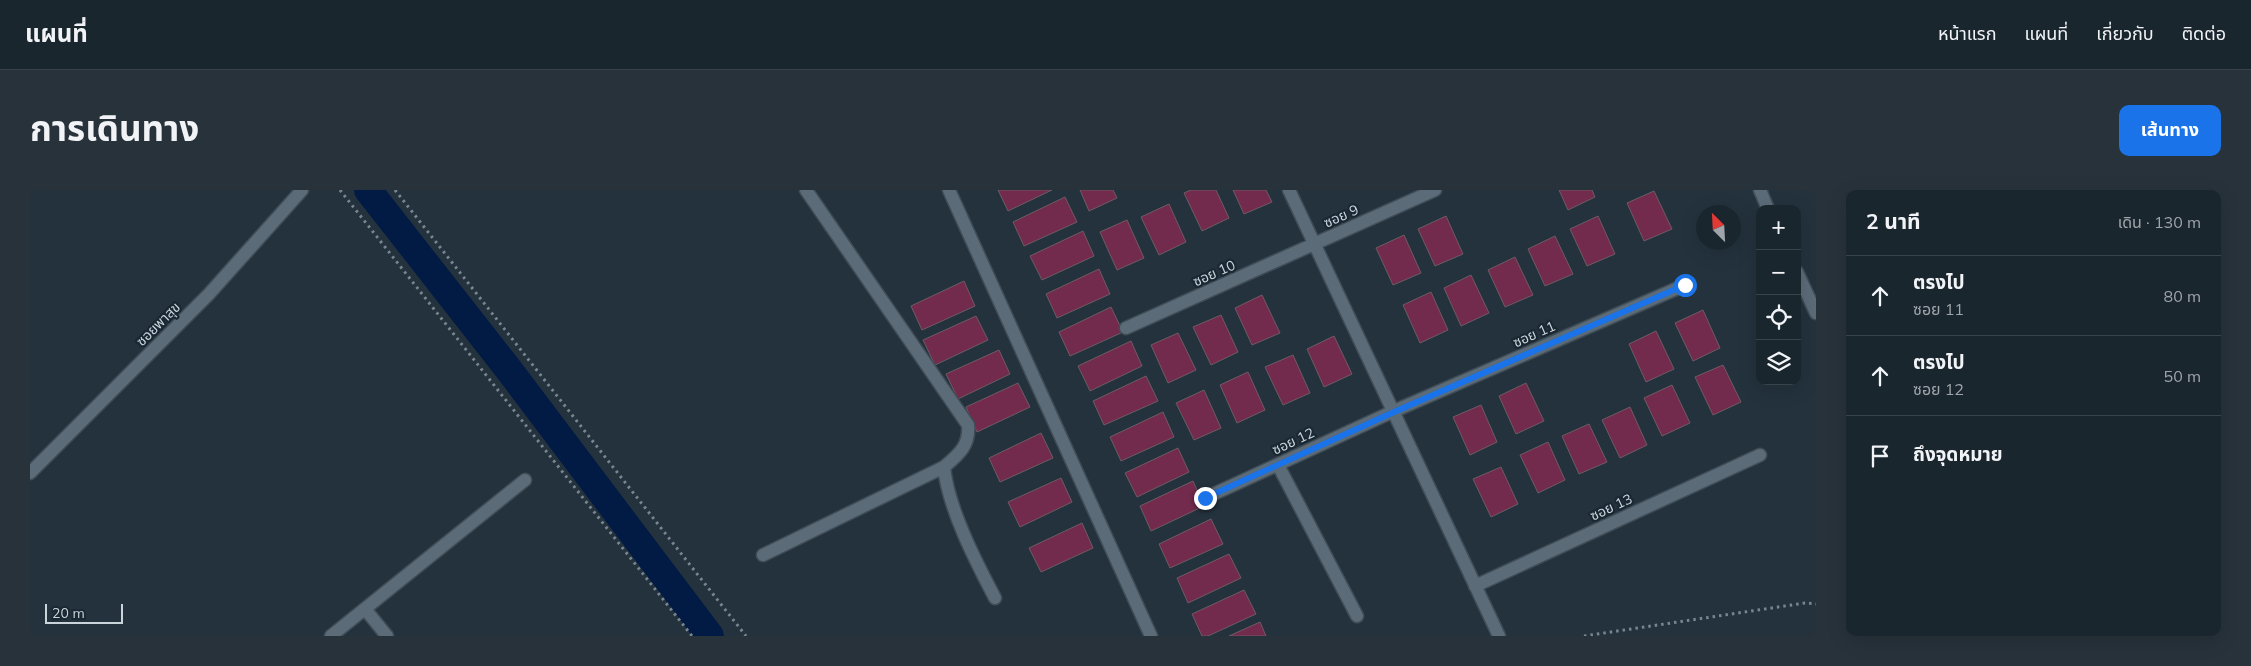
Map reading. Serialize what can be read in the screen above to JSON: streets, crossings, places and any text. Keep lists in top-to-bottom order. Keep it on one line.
{"streets":{"street":["ซอย 9","ซอย 10","ซอยพาสุข","ซอย 11","ซอย 12","ซอย 13"]},"crossings":[["ซอย 9","ซอย 10"],["ซอย 11","ซอย 12"]],"scale_bar":"20 m","north":"top left","page":{"header":"แผนที่","nav":["หน้าแรก","แผนที่","เกี่ยวกับ","ติดต่อ"],"title":"การเดินทาง","buttons":"เส้นทาง","heading":["2 นาที","เดิน · 130 m"],"map_buttons":["+","−"],"list":[["ตรงไป","ซอย 11","80 m"],["ตรงไป","ซอย 12","50 m"],"ถึงจุดหมาย"],"scale":"20 m"}}
